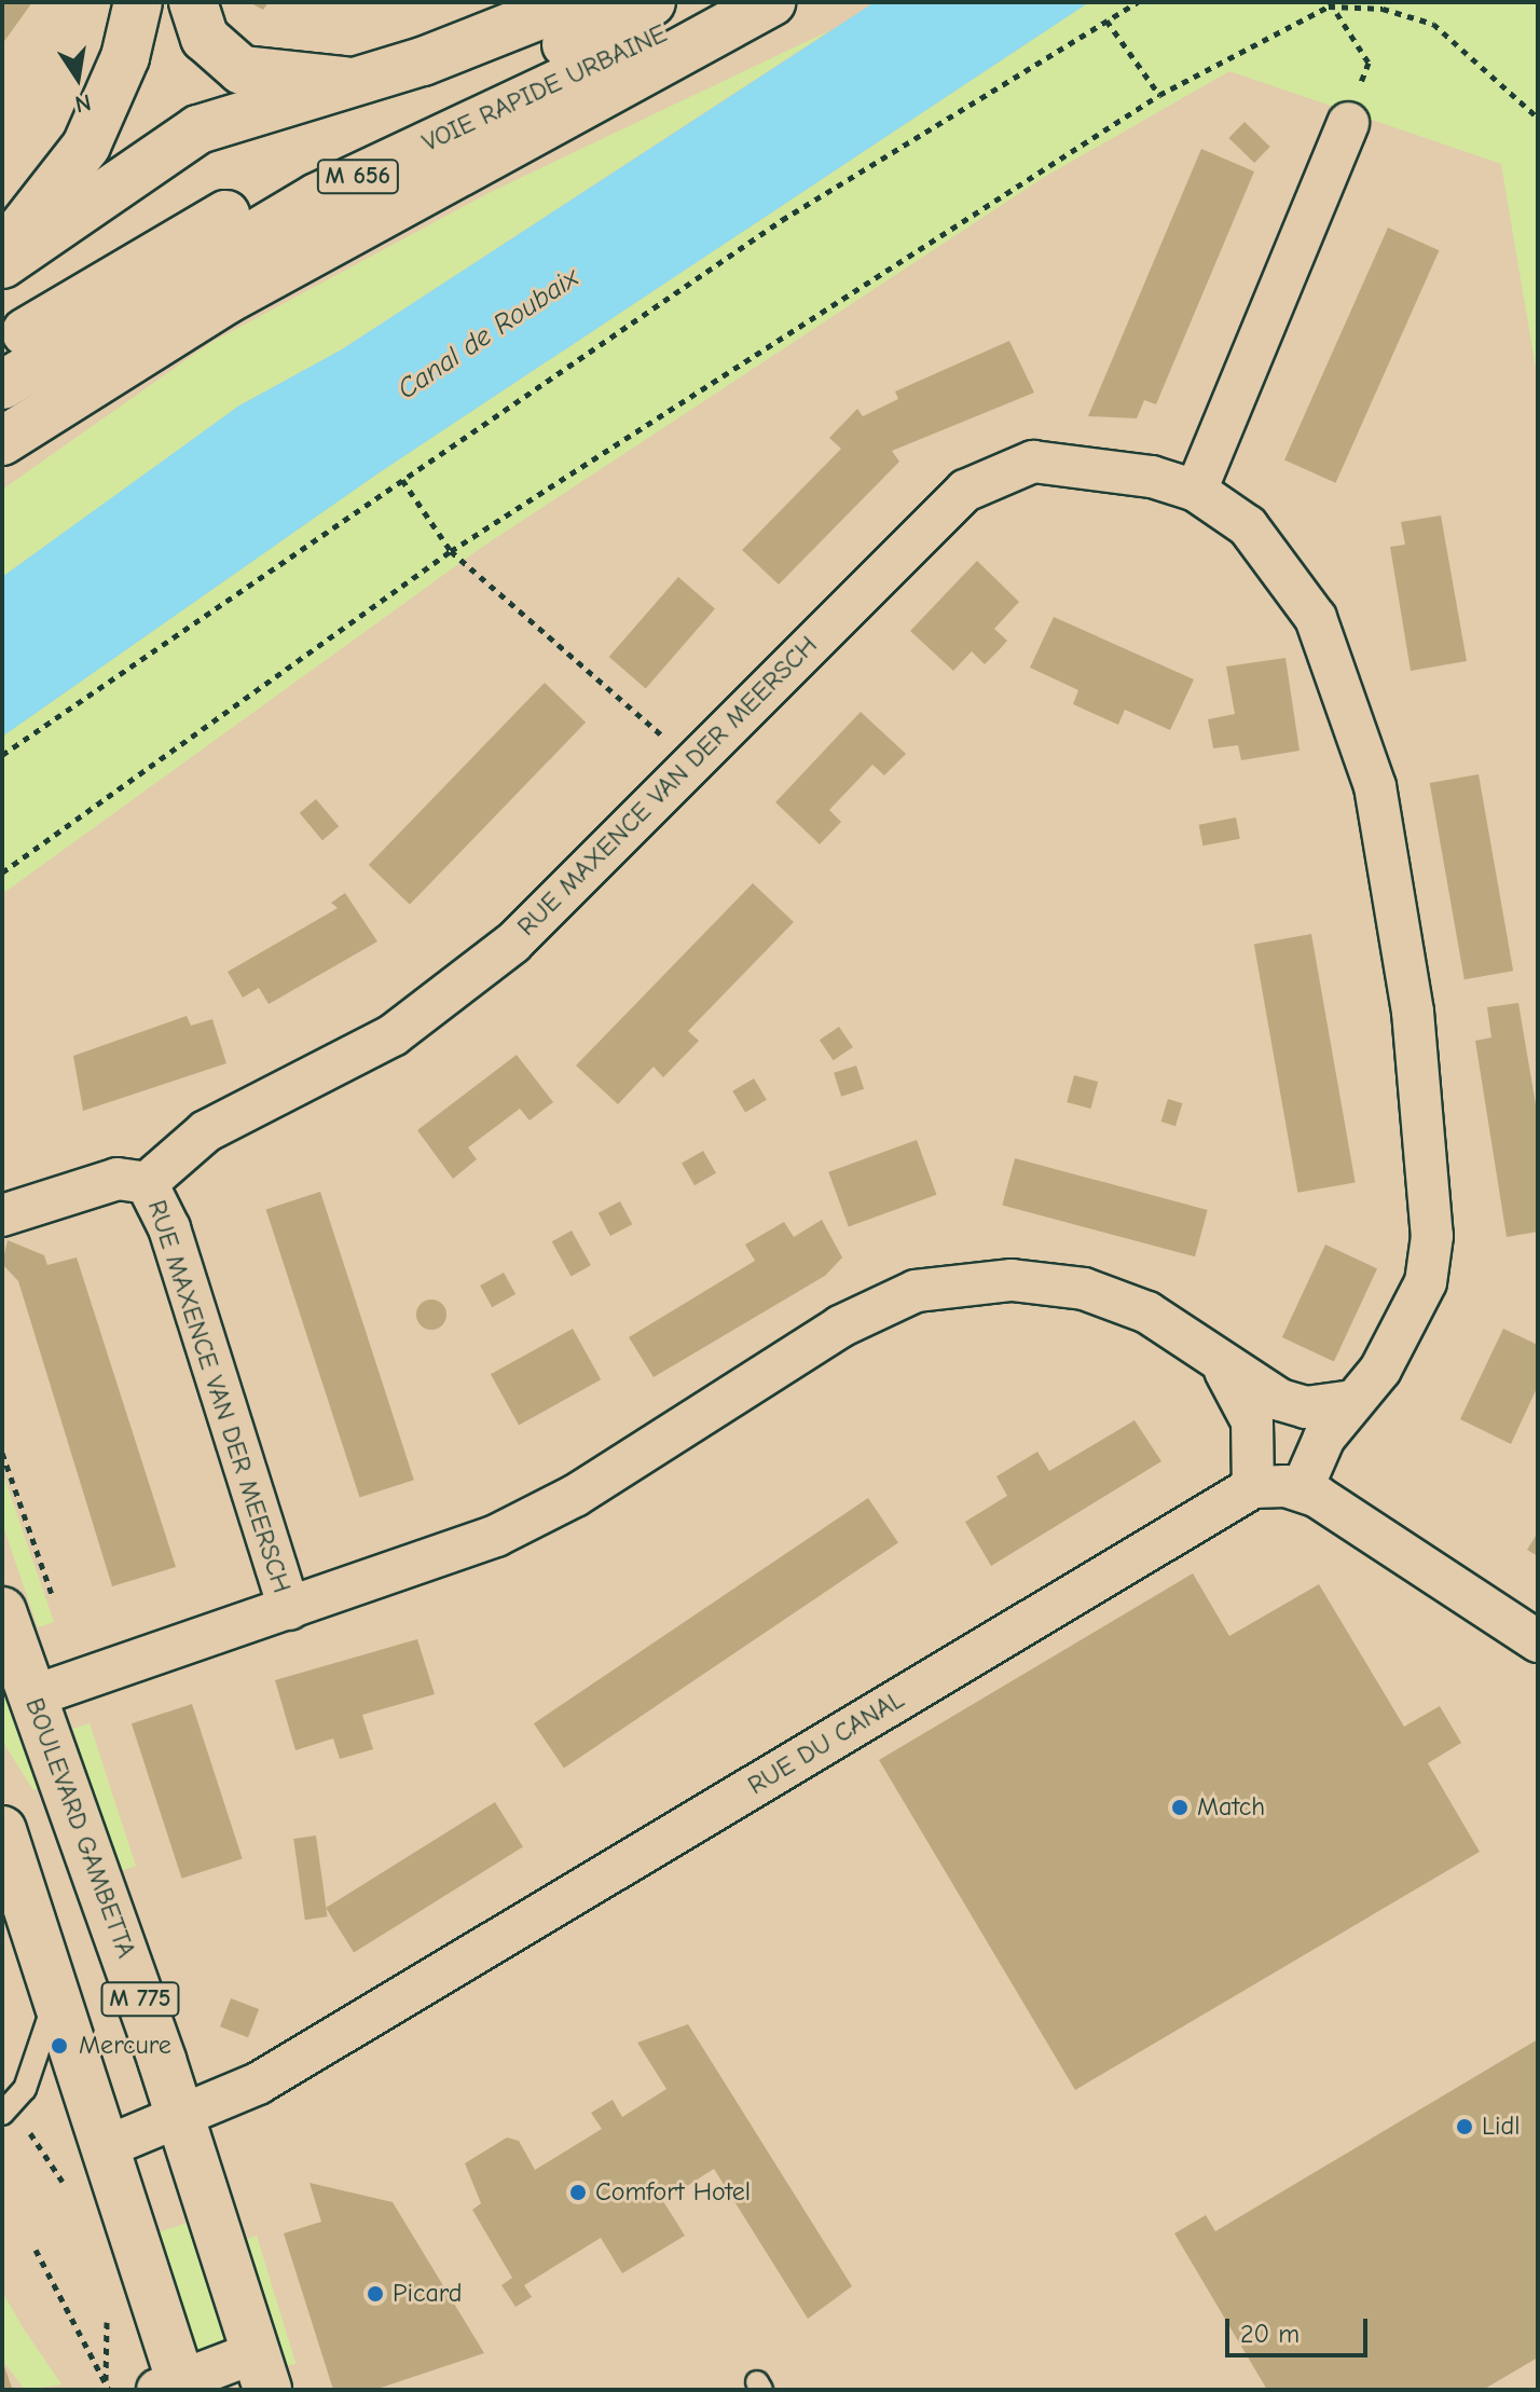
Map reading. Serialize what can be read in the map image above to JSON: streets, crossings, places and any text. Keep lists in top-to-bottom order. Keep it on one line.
{"streets":{"main road":["VOIE RAPIDE URBAINE","M 656","BOULEVARD GAMBETTA","M 775"],"street":["RUE MAXENCE VAN DER MEERSCH","RUE DU CANAL"]},"crossings":[["RUE MAXENCE VAN DER MEERSCH","RUE DU CANAL"],["RUE MAXENCE VAN DER MEERSCH","BOULEVARD GAMBETTA"],["RUE DU CANAL","BOULEVARD GAMBETTA"],["RUE DU CANAL","M 775"]],"water":["Canal de Roubaix"],"places":["Match","Mercure","Lidl","Comfort Hotel","Picard"],"scale_bar":"20 m","north":"bottom"}
